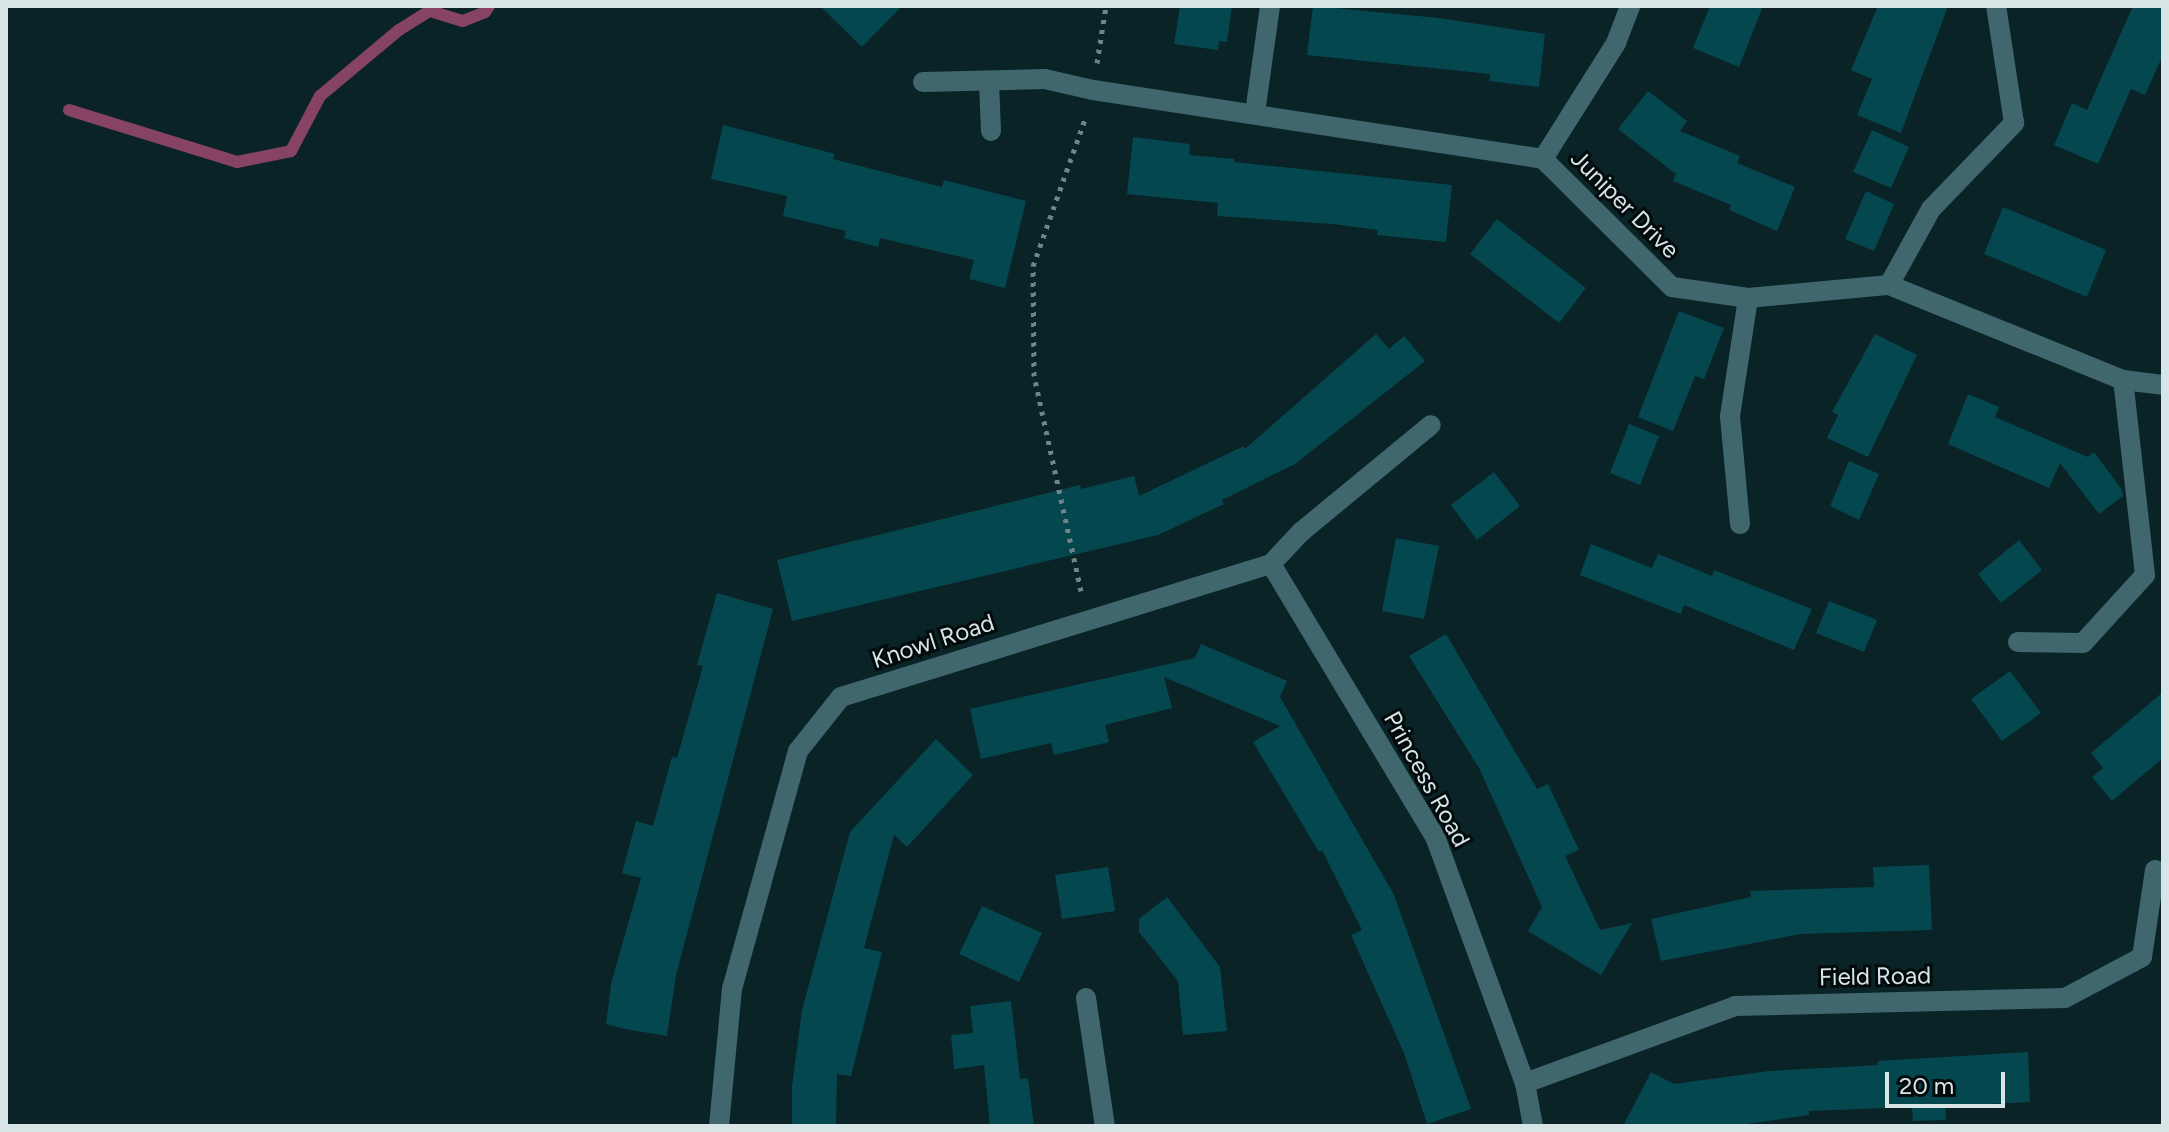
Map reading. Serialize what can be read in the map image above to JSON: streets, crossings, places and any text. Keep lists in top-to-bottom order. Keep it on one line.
{"streets":{"street":["Juniper Drive","Knowl Road","Princess Road","Field Road"]},"crossings":[["Knowl Road","Princess Road"],["Princess Road","Field Road"]],"scale_bar":"20 m"}
